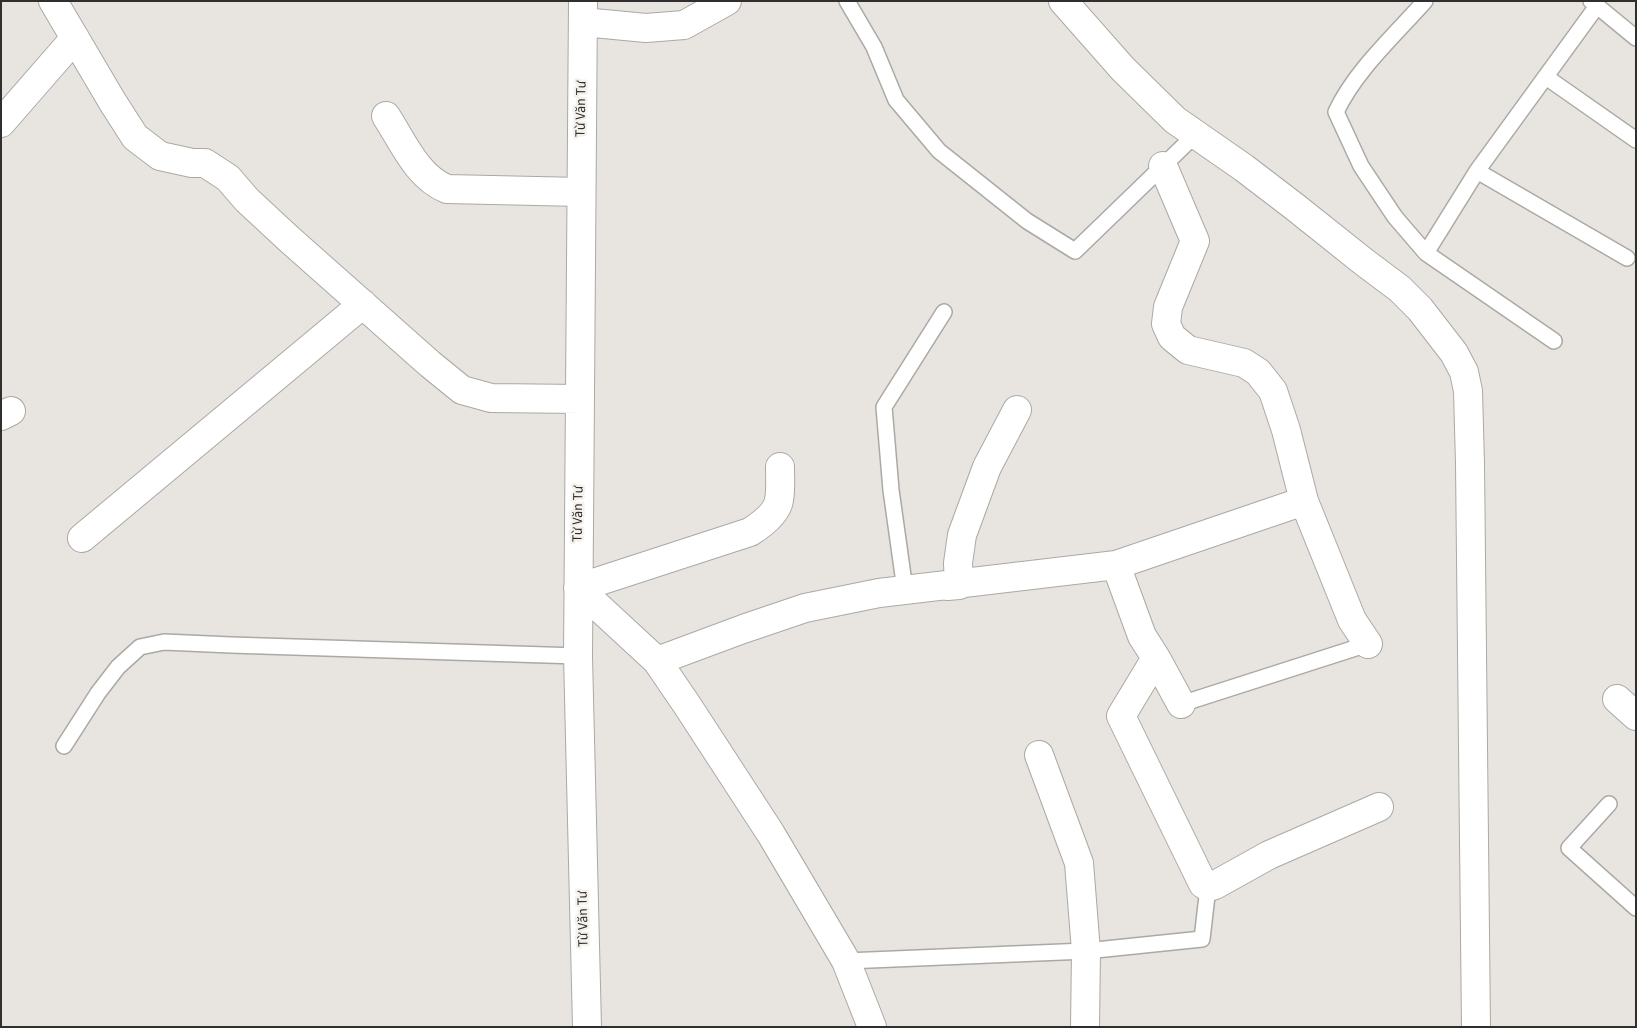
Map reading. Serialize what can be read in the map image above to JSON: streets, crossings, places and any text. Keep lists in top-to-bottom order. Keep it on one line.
{"streets":{"street":["Từ Văn Tư"]}}
